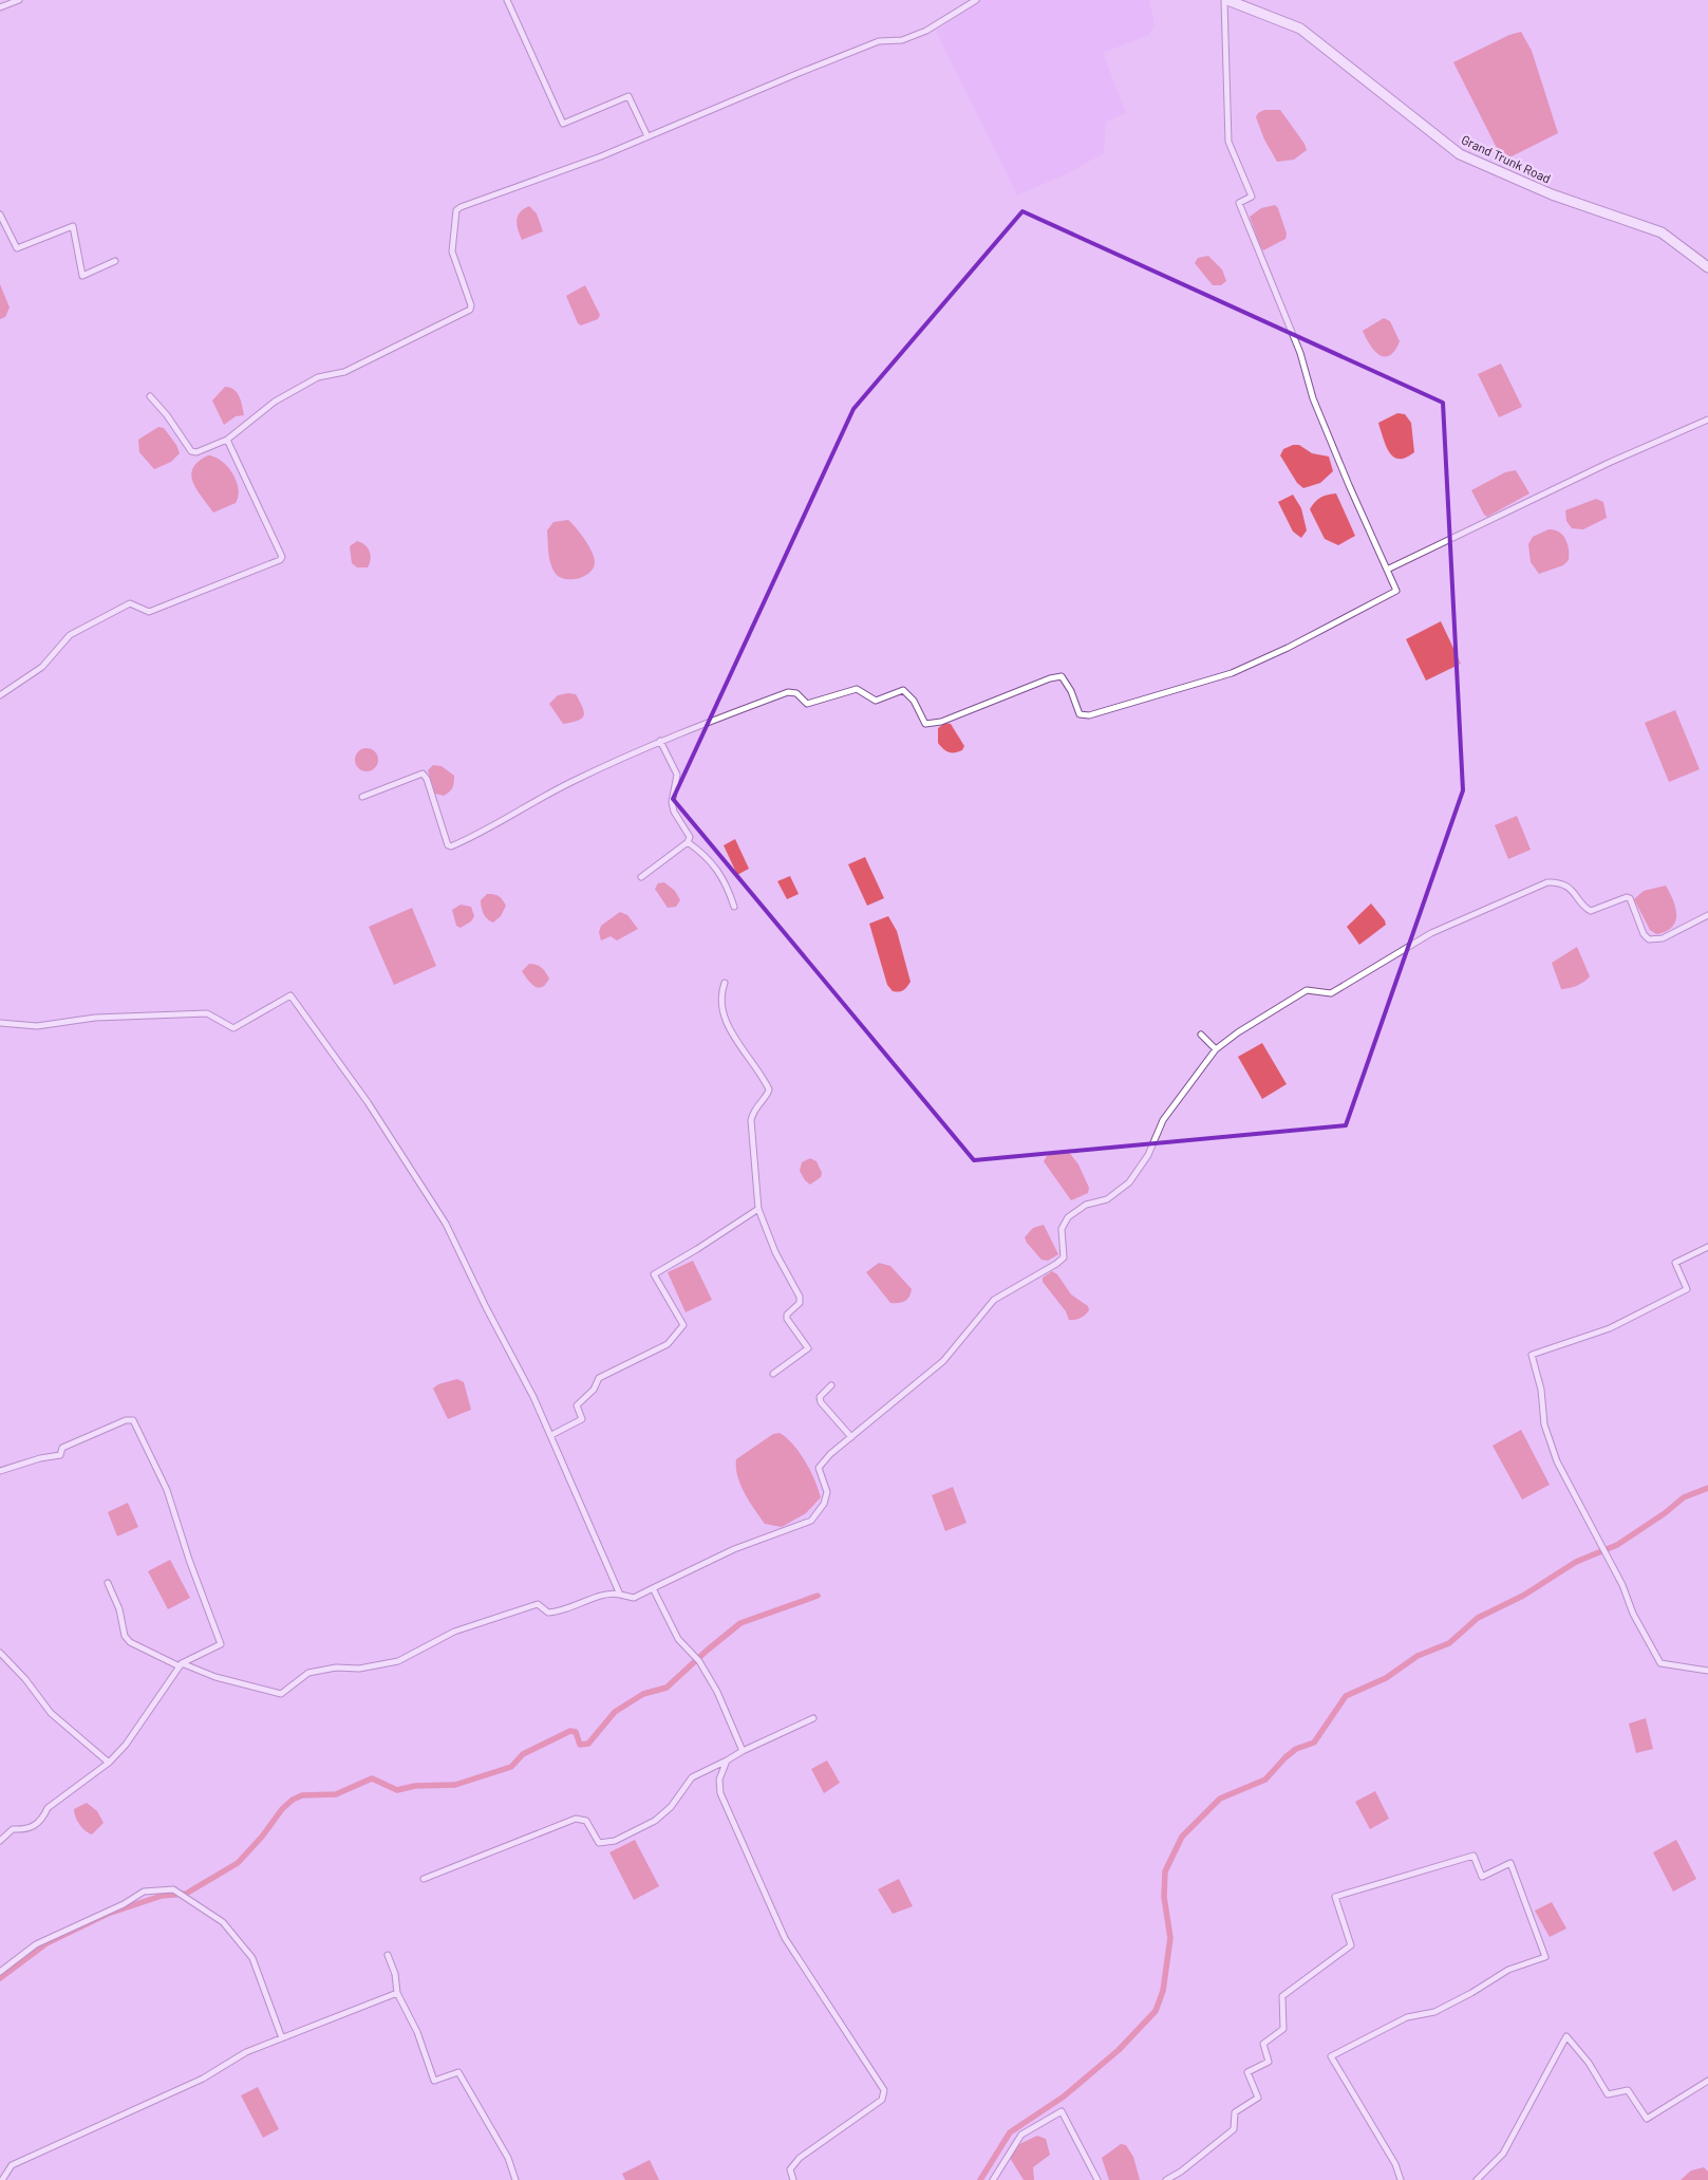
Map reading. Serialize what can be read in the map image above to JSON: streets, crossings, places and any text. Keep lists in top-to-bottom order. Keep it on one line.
{"streets":{"highway":["Grand Trunk Road"]}}
